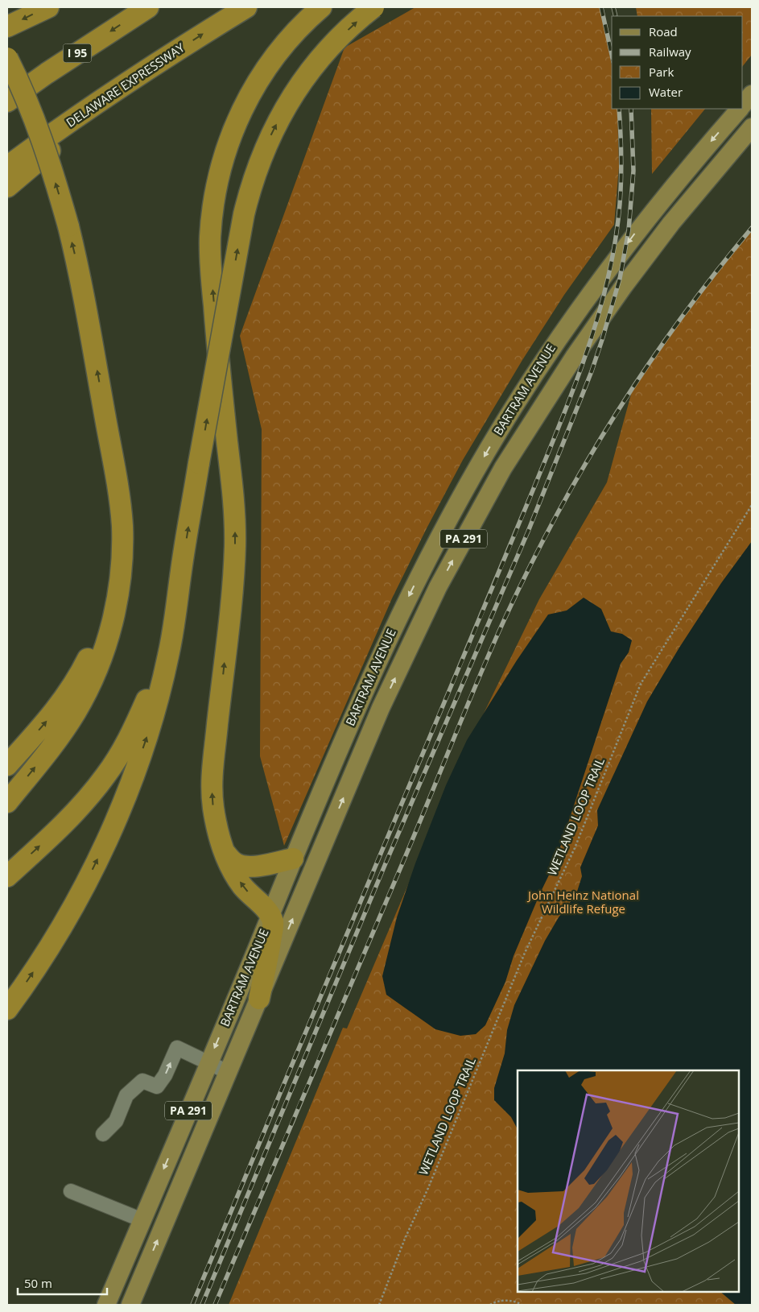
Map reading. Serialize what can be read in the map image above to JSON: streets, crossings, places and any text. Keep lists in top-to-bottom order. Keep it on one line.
{"streets":{"highway":["I 95","DELAWARE EXPRESSWAY"],"main road":["BARTRAM AVENUE","PA 291"],"path":["WETLAND LOOP TRAIL"]},"parks":["John Heinz National Wildlife Refuge"],"legend":["Road","Railway","Park","Water"],"scale_bar":"50 m"}
